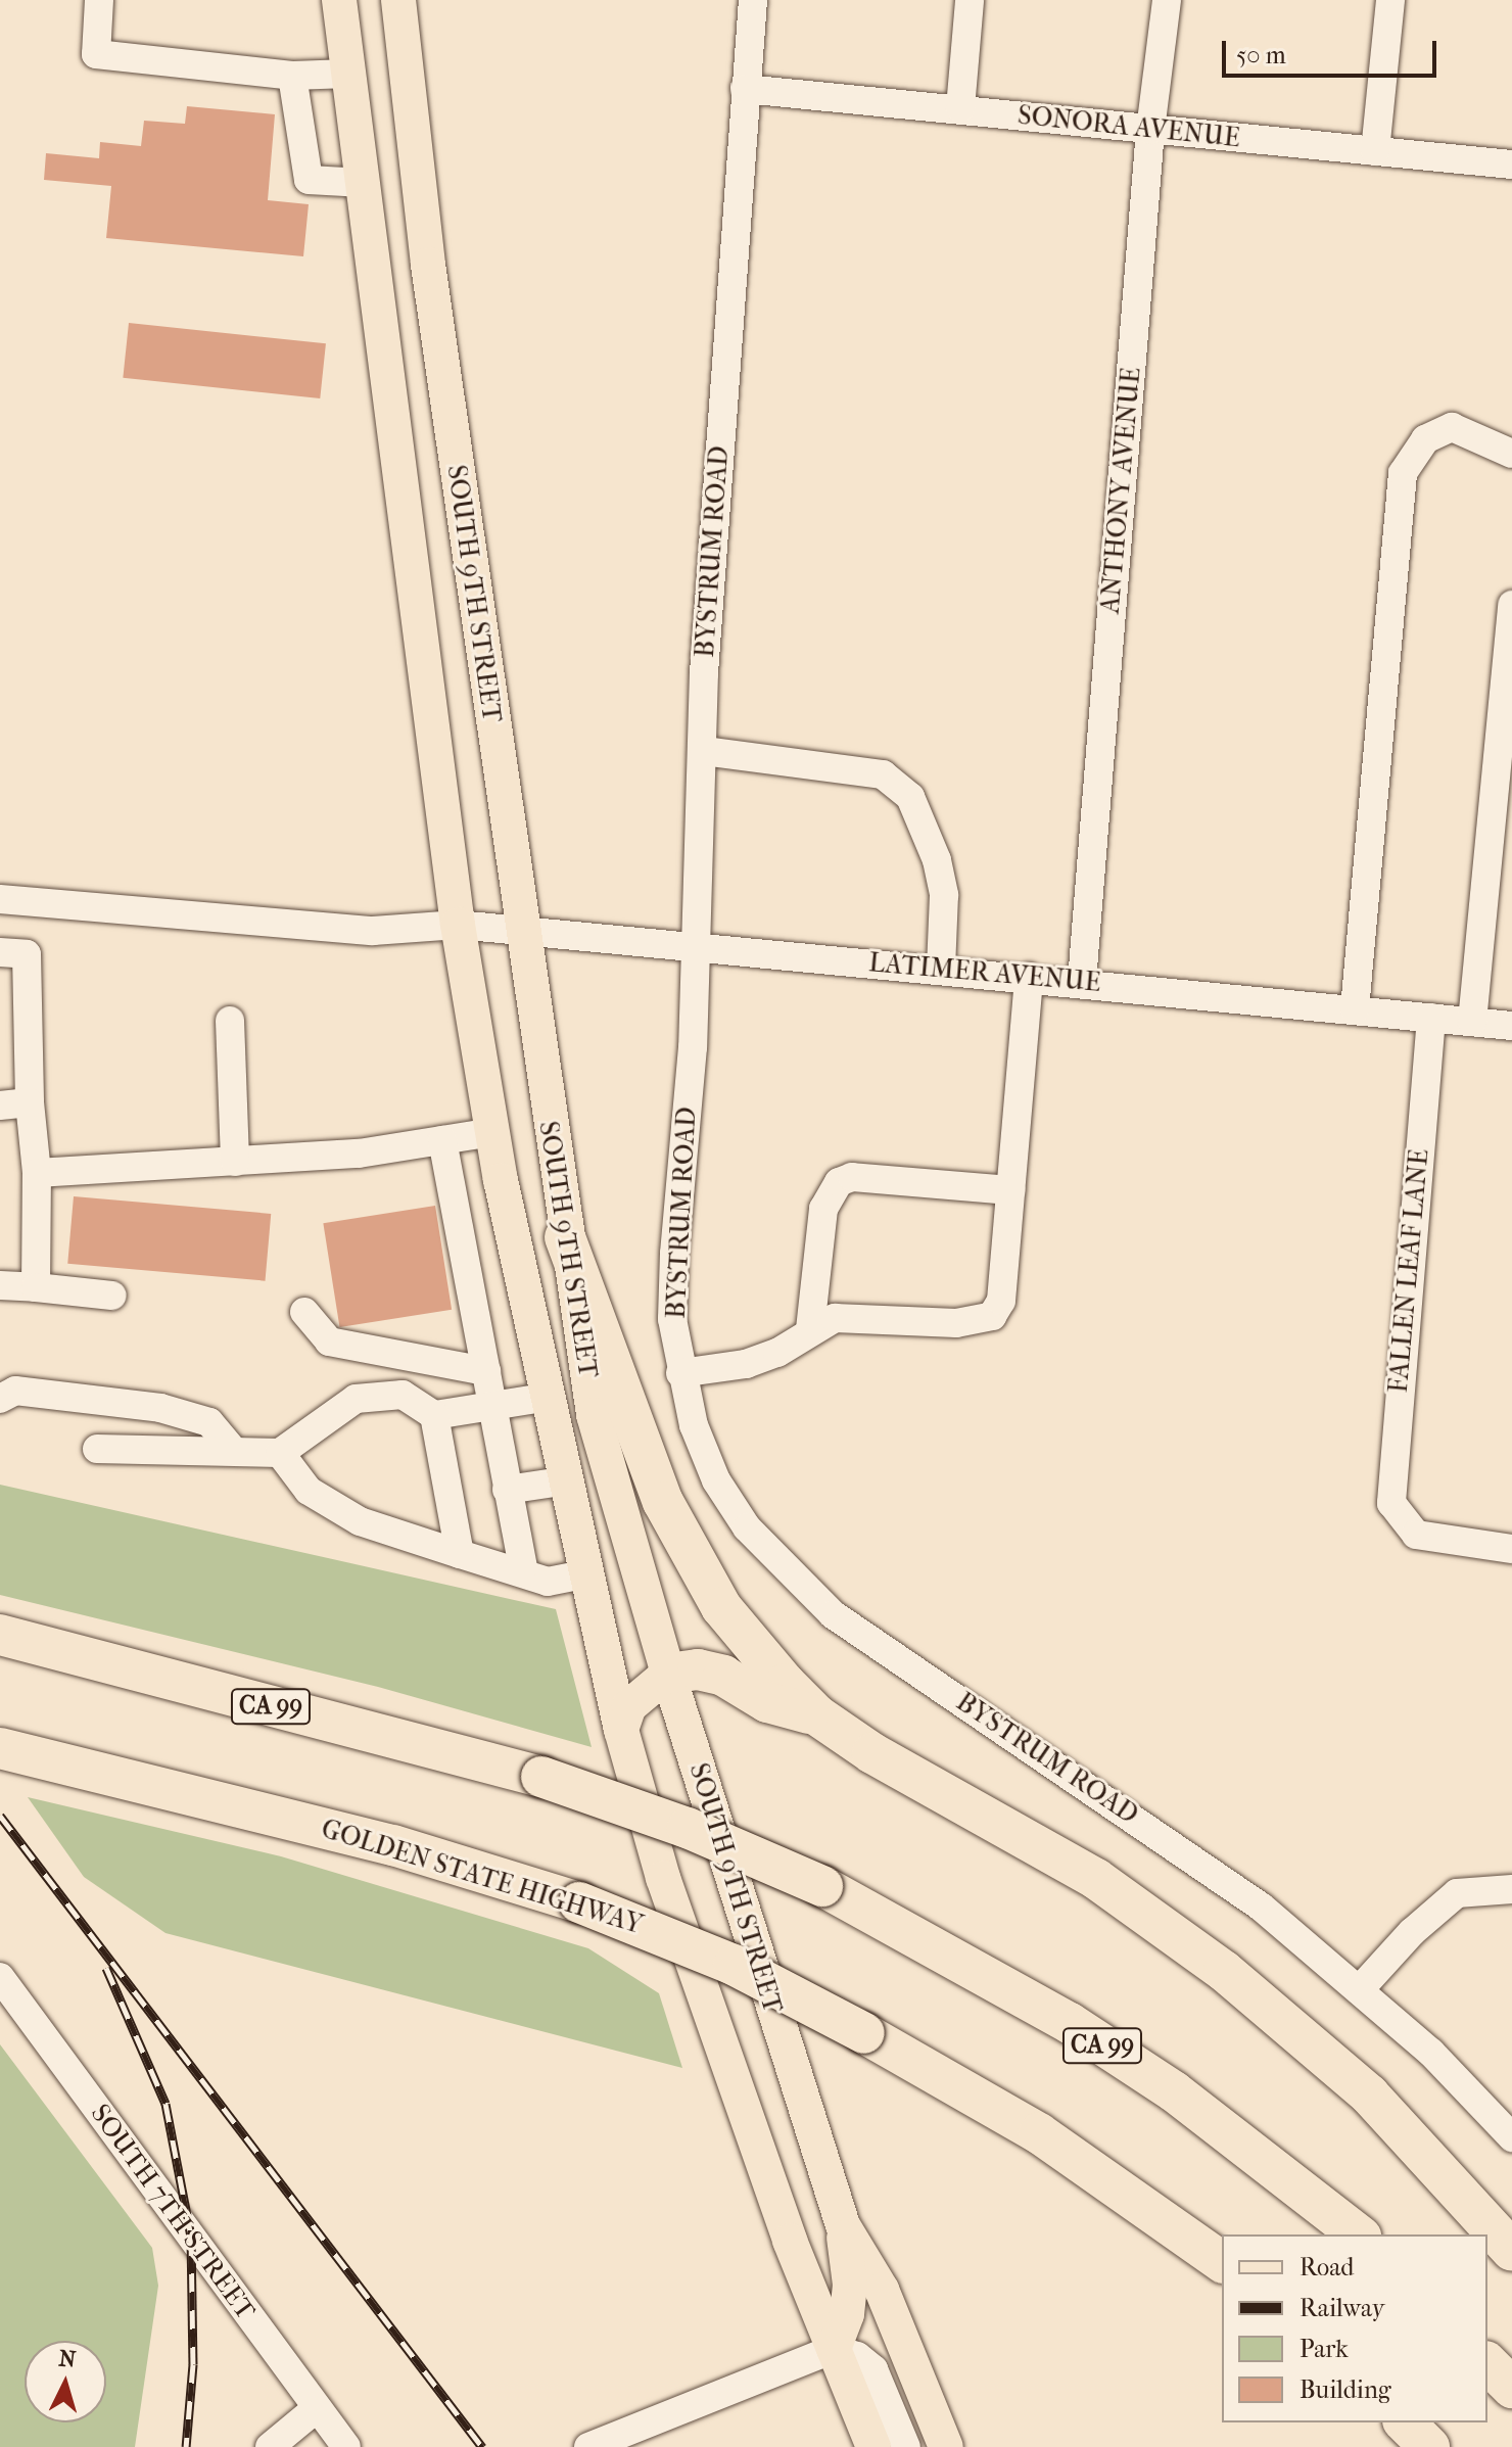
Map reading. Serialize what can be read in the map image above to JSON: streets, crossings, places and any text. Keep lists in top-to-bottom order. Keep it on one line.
{"streets":{"highway":["CA 99","GOLDEN STATE HIGHWAY"],"main road":["SOUTH 9TH STREET"],"street":["SONORA AVENUE","ANTHONY AVENUE","BYSTRUM ROAD","LATIMER AVENUE","FALLEN LEAF LANE","SOUTH 7TH STREET"]},"crossings":[["SONORA AVENUE","ANTHONY AVENUE"],["SONORA AVENUE","BYSTRUM ROAD"],["ANTHONY AVENUE","LATIMER AVENUE"],["BYSTRUM ROAD","LATIMER AVENUE"],["SOUTH 9TH STREET","LATIMER AVENUE"],["LATIMER AVENUE","FALLEN LEAF LANE"]],"legend":["Road","Railway","Park","Building"],"scale_bar":"50 m","north":"top"}
